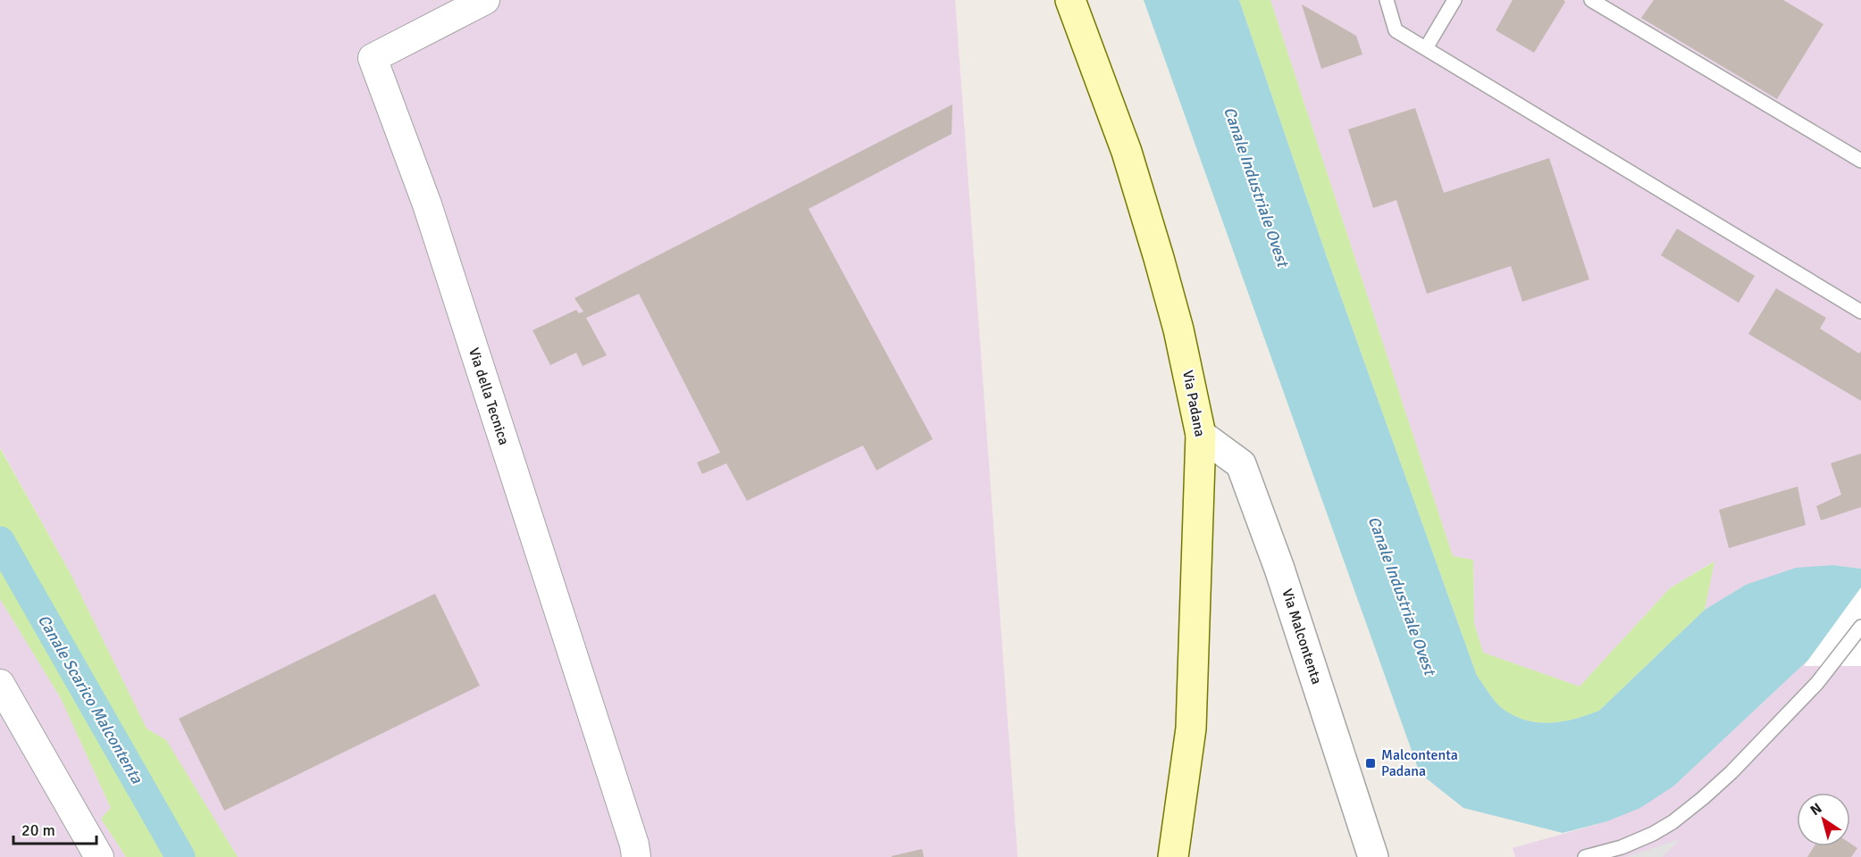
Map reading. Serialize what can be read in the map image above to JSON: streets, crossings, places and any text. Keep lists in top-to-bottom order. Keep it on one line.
{"streets":{"main road":["Via Padana"],"street":["Via della Tecnica","Via Malcontenta"]},"crossings":[["Via Padana","Via Malcontenta"]],"water":["Canale Industriale Ovest","Canale Scarico Malcontenta"],"places":{"transit":["Malcontenta Padana"]},"scale_bar":"20 m","north":"top left"}
